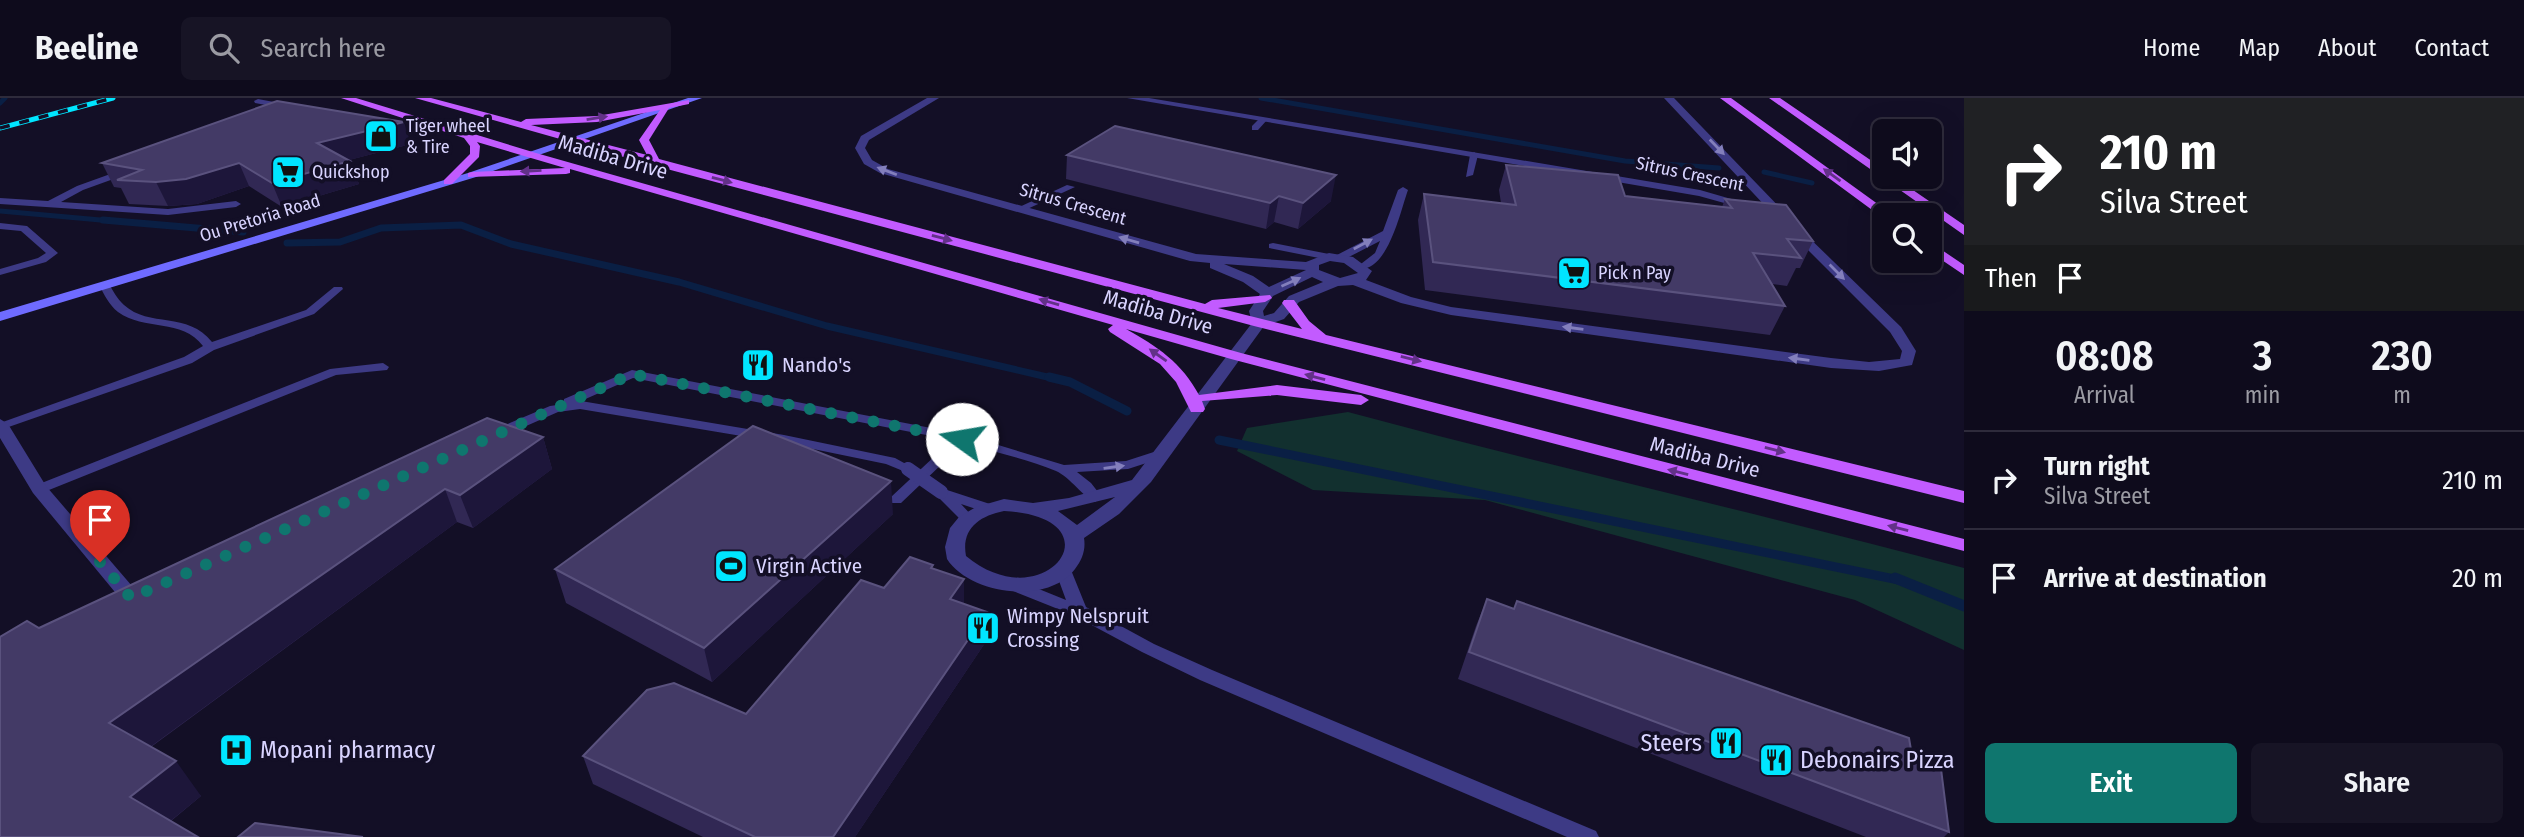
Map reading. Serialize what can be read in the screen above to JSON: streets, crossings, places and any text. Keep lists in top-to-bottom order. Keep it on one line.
{"streets":{"main road":["Madiba Drive","Ou Pretoria Road"],"street":["Sitrus Crescent"]},"crossings":[["Madiba Drive","Ou Pretoria Road"]],"places":{"shop":["Tiger wheel & Tire"],"supermarket":["Quickshop","Pick n Pay"],"restaurant":["Nando's","Wimpy Nelspruit Crossing","Steers","Debonairs Pizza"],"sports":["Virgin Active"],"hospital":["Mopani pharmacy"]},"page":{"header":"Beeline","search":"Search here","nav":["Home","Map","About","Contact"],"turn":["210 m","Silva Street"],"then":"Then","eta":["08:08","Arrival","3","min","230","m"],"list":[{"name":"Turn right","note":"Silva Street","value":"210 m"},{"name":"Arrive at destination","value":"20 m"}],"buttons":["Exit","Share"]}}
